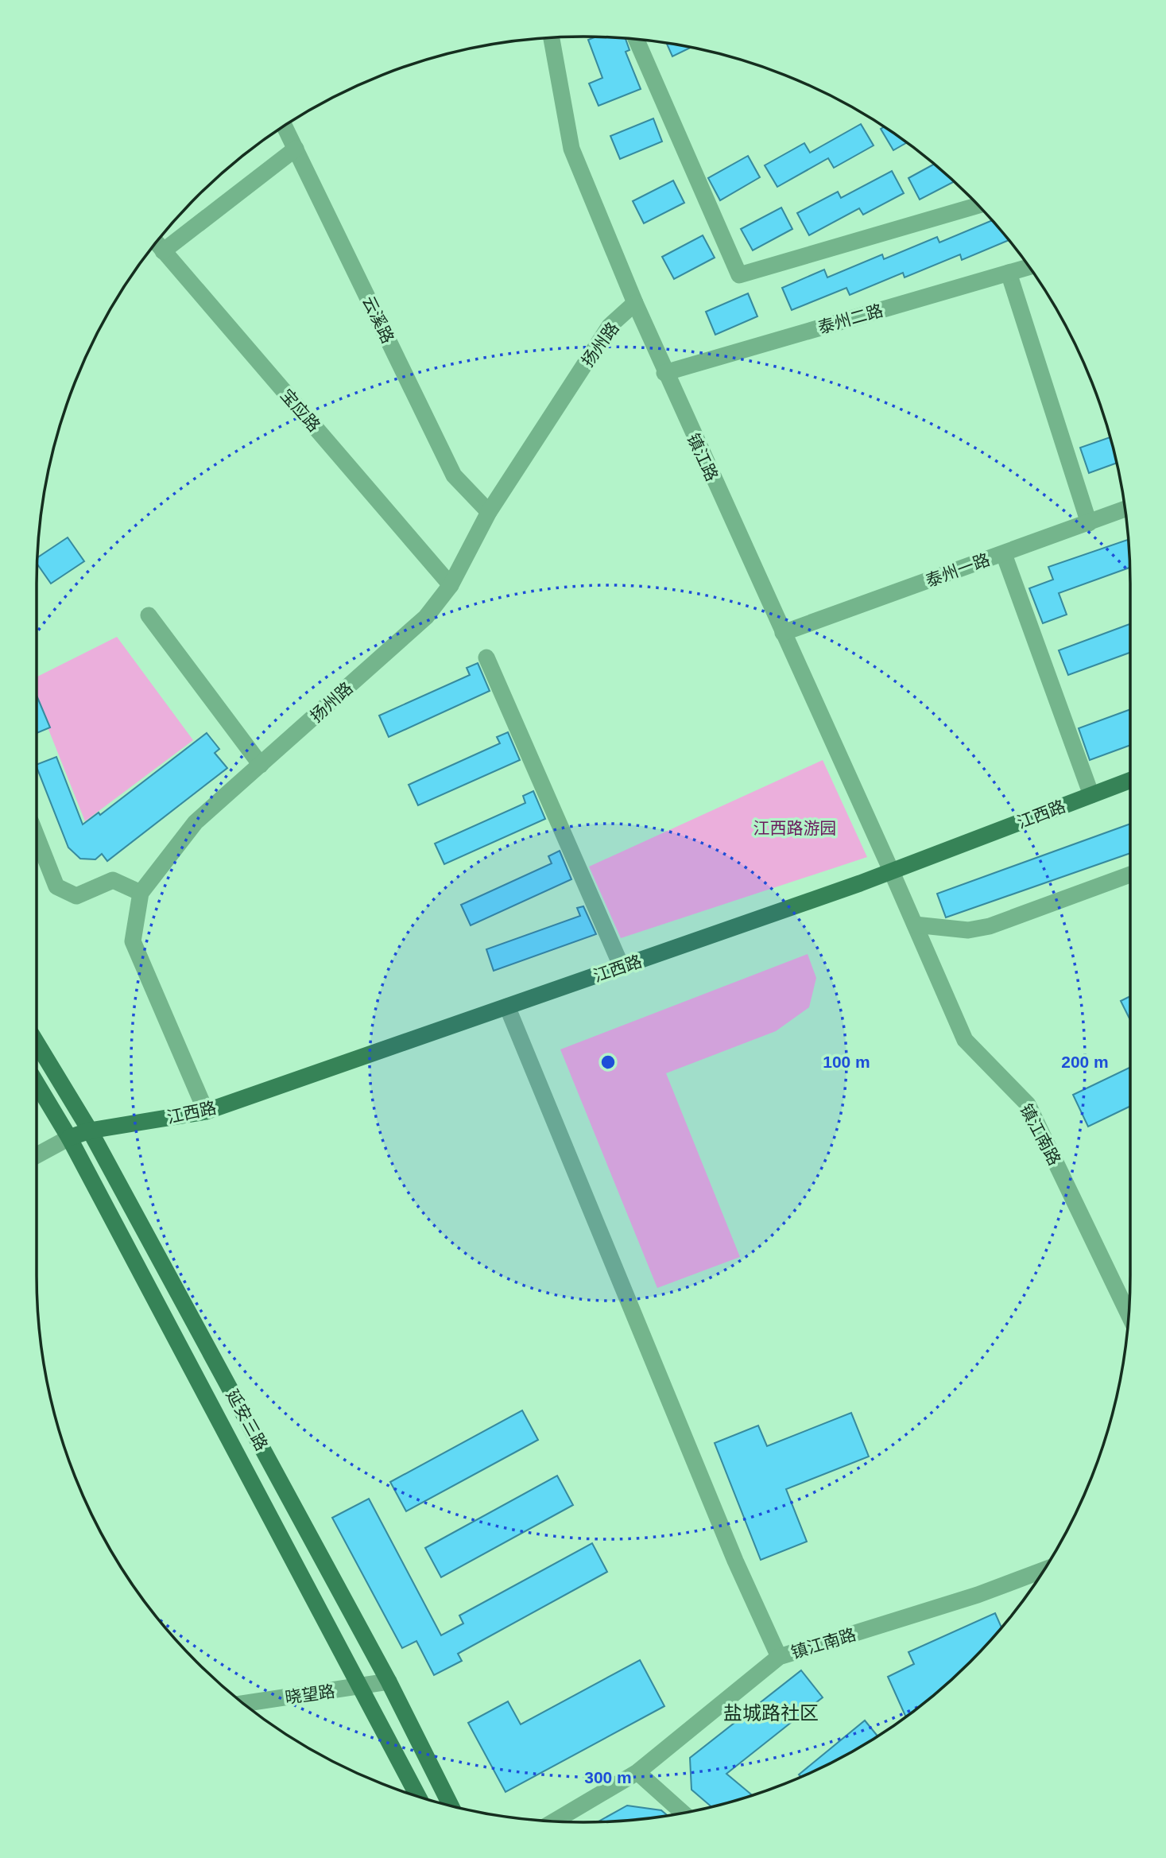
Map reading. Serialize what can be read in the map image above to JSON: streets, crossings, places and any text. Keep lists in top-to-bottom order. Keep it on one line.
{"streets":{"main road":["江西路","延安三路"],"street":["泰州二路","云溪路","扬州路","宝应路","镇江路","泰州一路","镇江南路","晓望路"]},"crossings":[["泰州二路","镇江路"],["云溪路","扬州路"],["扬州路","宝应路"],["扬州路","镇江路"],["扬州路","江西路"],["镇江路","泰州一路"],["镇江路","江西路"],["镇江路","镇江南路"],["江西路","镇江南路"],["江西路","延安三路"],["延安三路","晓望路"]],"districts":["盐城路社区"],"parks":["江西路游园"],"rings":["100 m","200 m","300 m"]}
